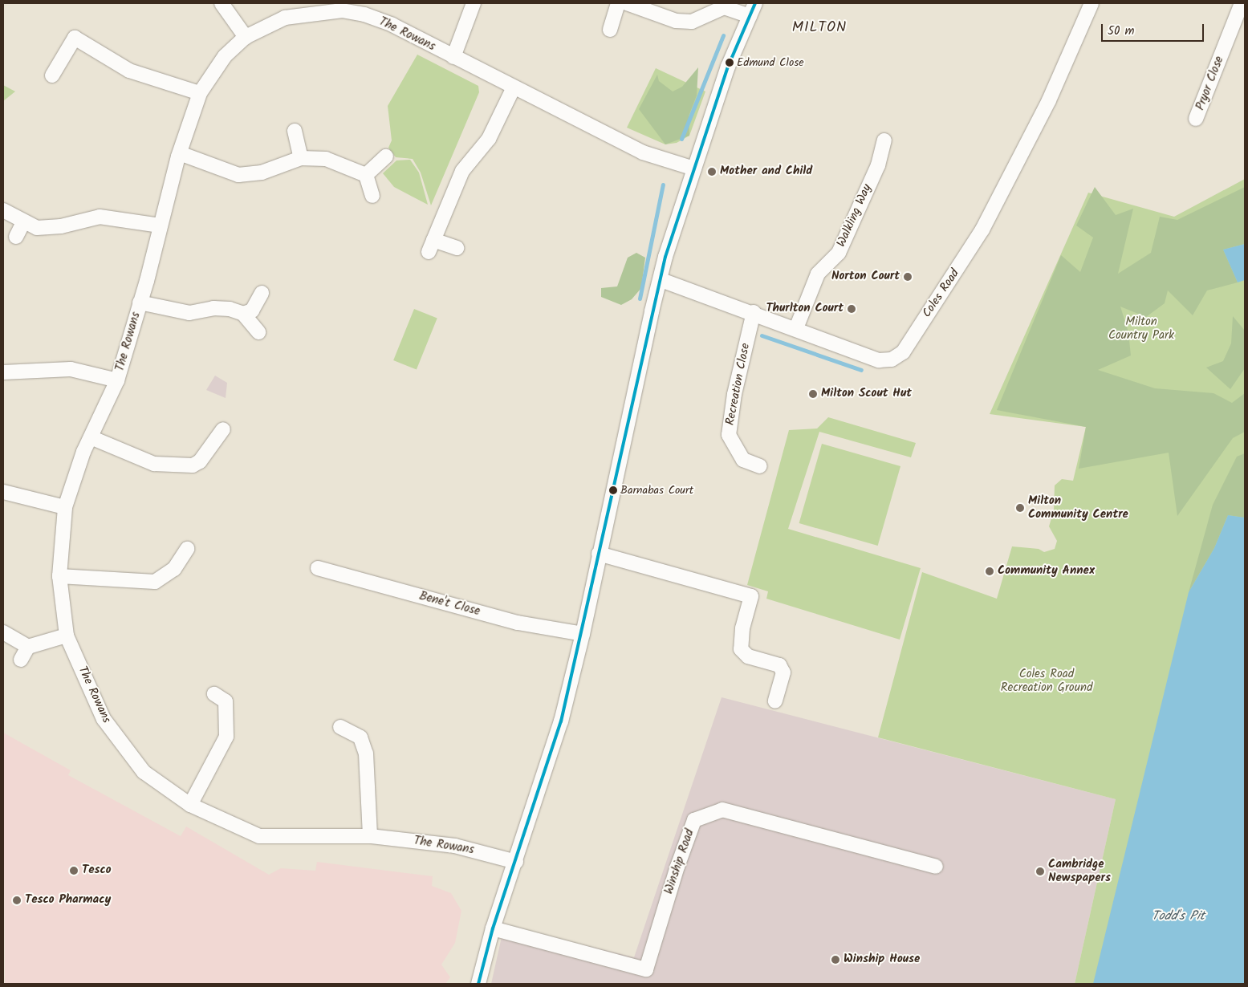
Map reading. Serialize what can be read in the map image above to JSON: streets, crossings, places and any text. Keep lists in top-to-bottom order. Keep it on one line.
{"streets":{"street":["The Rowans","Pryor Close","Walkling Way","Coles Road","Recreation Close","Bene't Close","Winship Road"]},"crossings":[["Walkling Way","Coles Road"],["Coles Road","Recreation Close"]],"districts":["MILTON"],"water":["Todd's Pit"],"parks":["Milton Country Park","Coles Road Recreation Ground"],"places":["Edmund Close","Mother and Child","Norton Court","Thurlton Court","Milton Scout Hut","Barnabas Court","Milton Community Centre","Community Annex","Tesco","Cambridge Newspapers","Tesco Pharmacy","Winship House"],"scale_bar":"50 m"}
